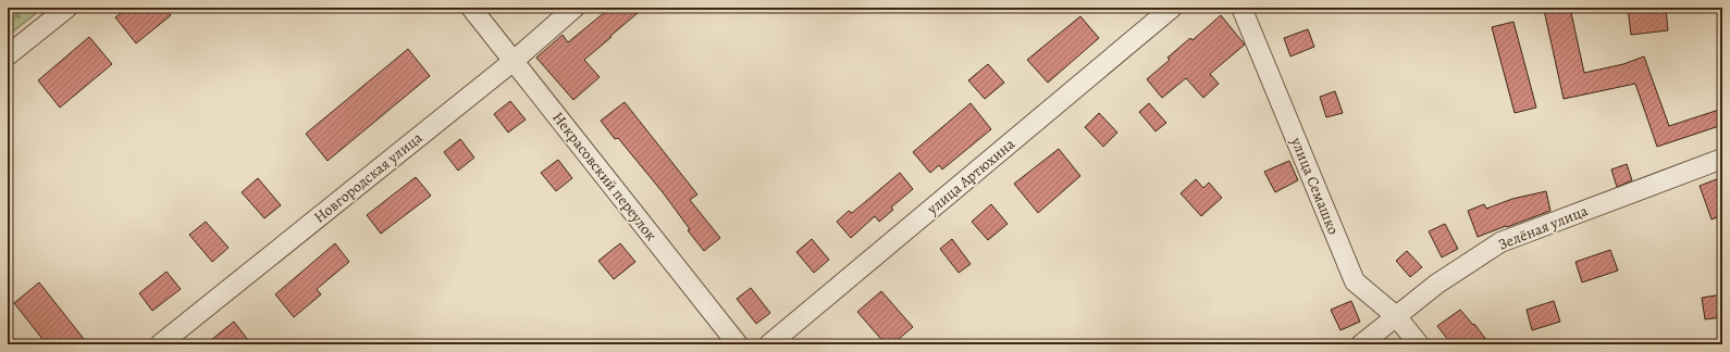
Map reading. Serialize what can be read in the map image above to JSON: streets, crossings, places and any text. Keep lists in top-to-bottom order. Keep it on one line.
{"streets":{"street":["Некрасовский переулок","улица Артюхина","Новгородская улица","улица Семашко","Зелёная улица"]},"crossings":[["Некрасовский переулок","Новгородская улица"],["улица Семашко","Зелёная улица"]]}
